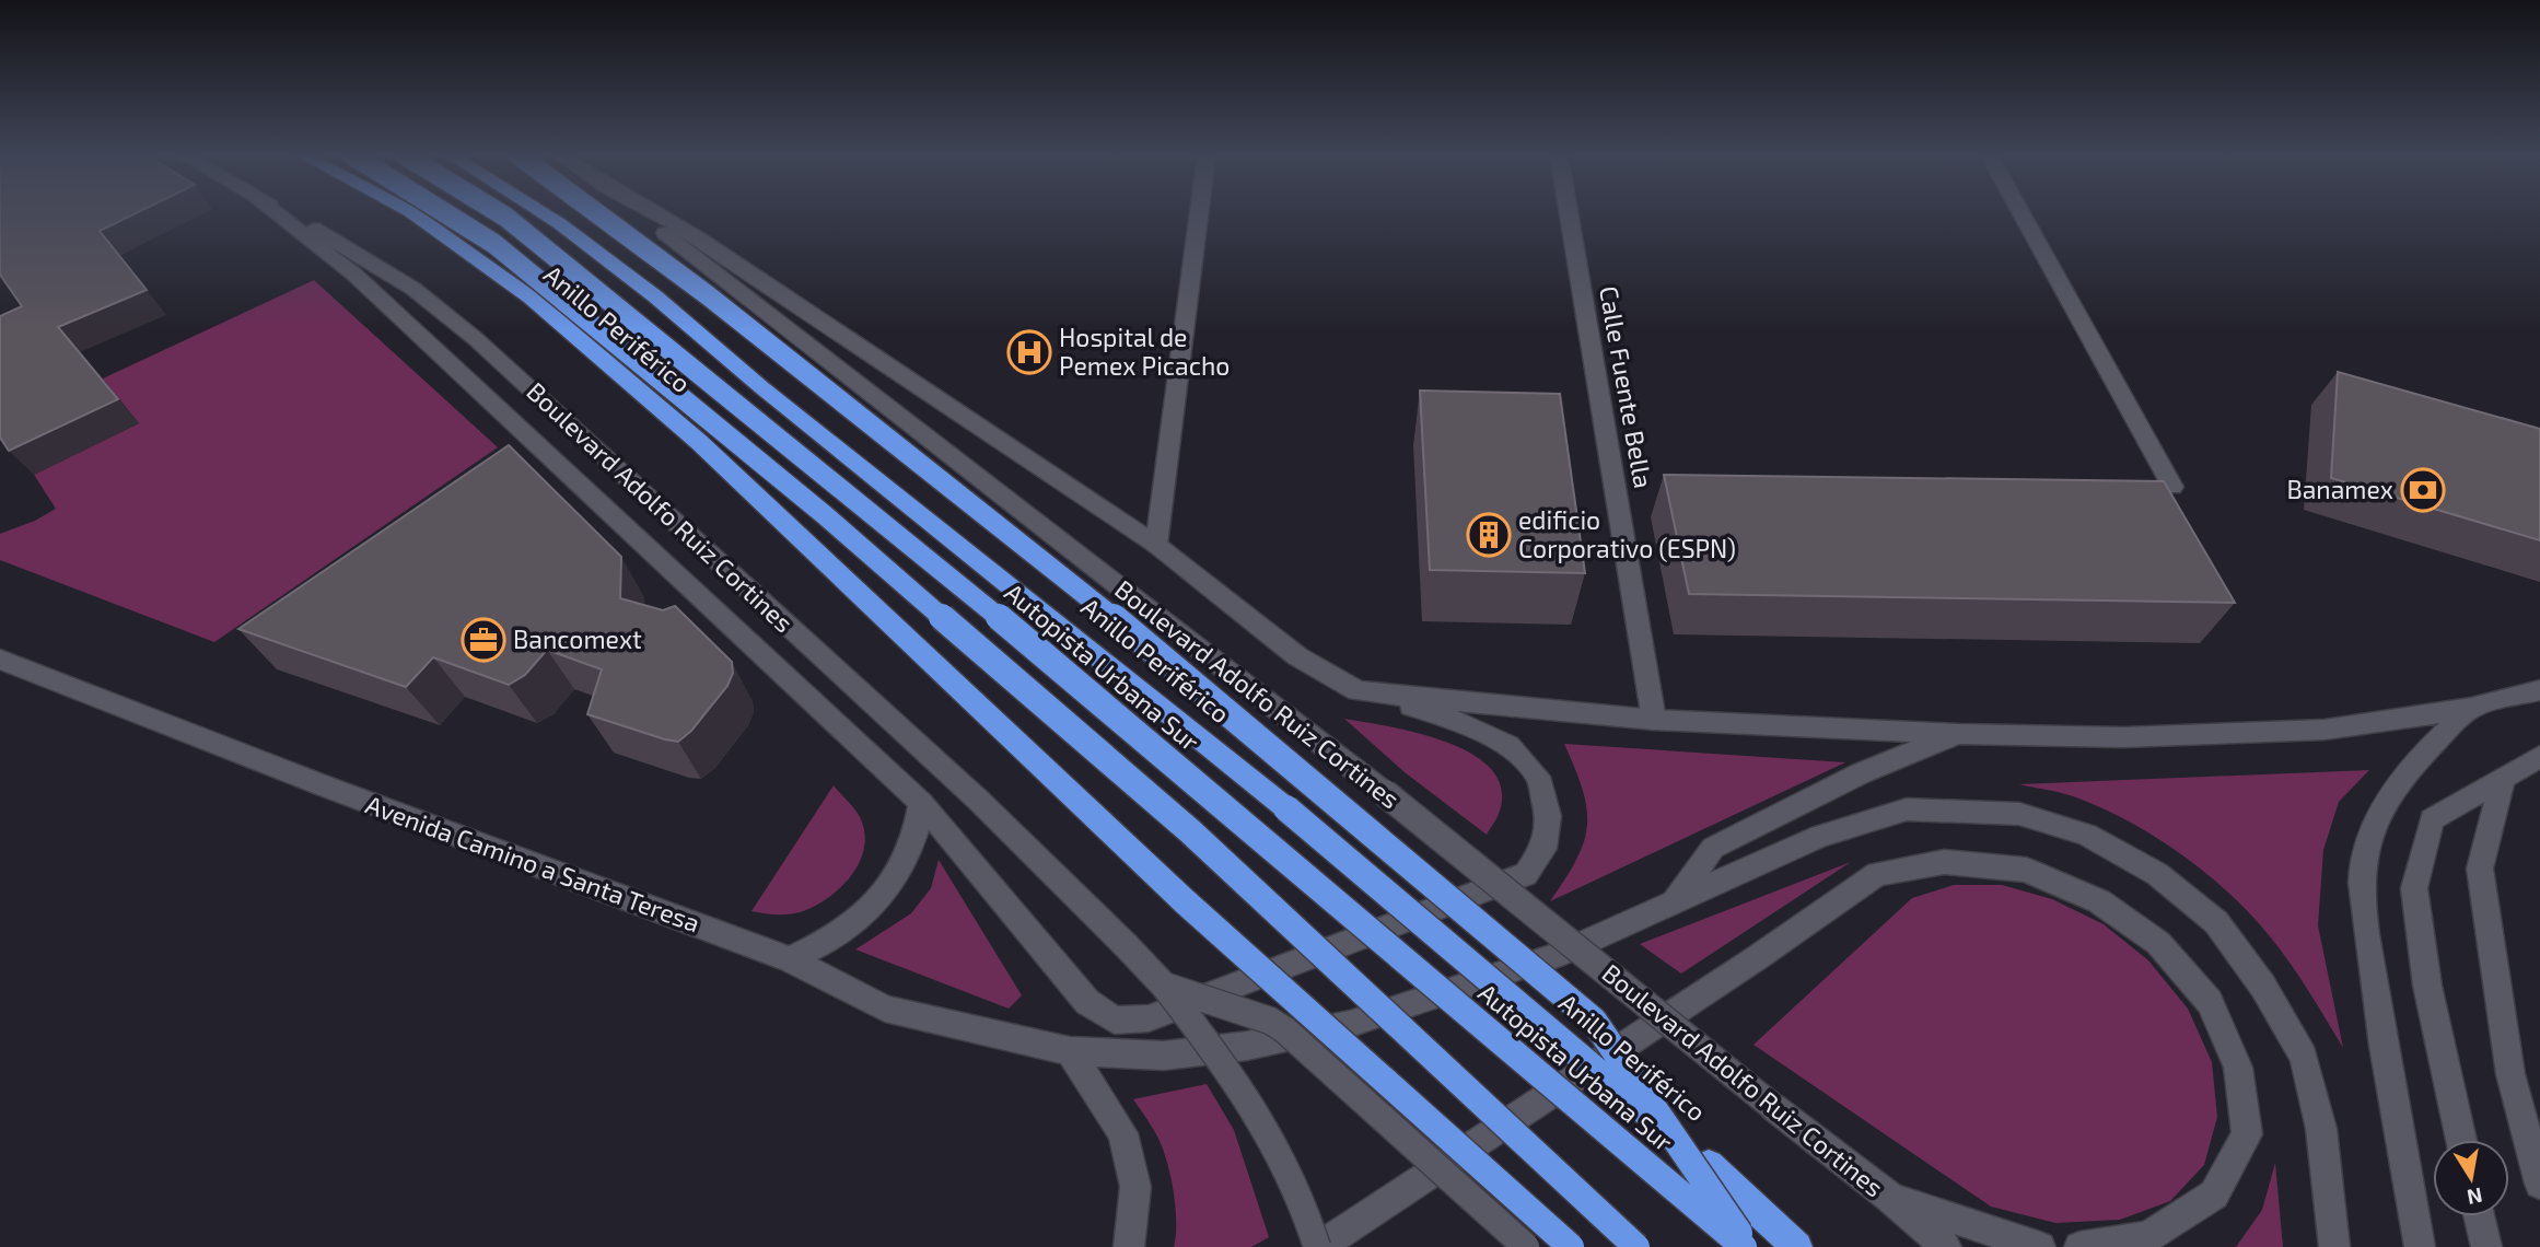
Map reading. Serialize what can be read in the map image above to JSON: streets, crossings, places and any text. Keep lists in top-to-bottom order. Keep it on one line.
{"streets":{"highway":["Anillo Periférico","Autopista Urbana Sur"],"main road":["Calle Fuente Bella","Boulevard Adolfo Ruiz Cortines","Avenida Camino a Santa Teresa"]},"places":{"hospital":["Hospital de Pemex Picacho"],"bank":["Banamex"],"building":["edificio Corporativo (ESPN)"],"office":["Bancomext"]},"north":"bottom"}
